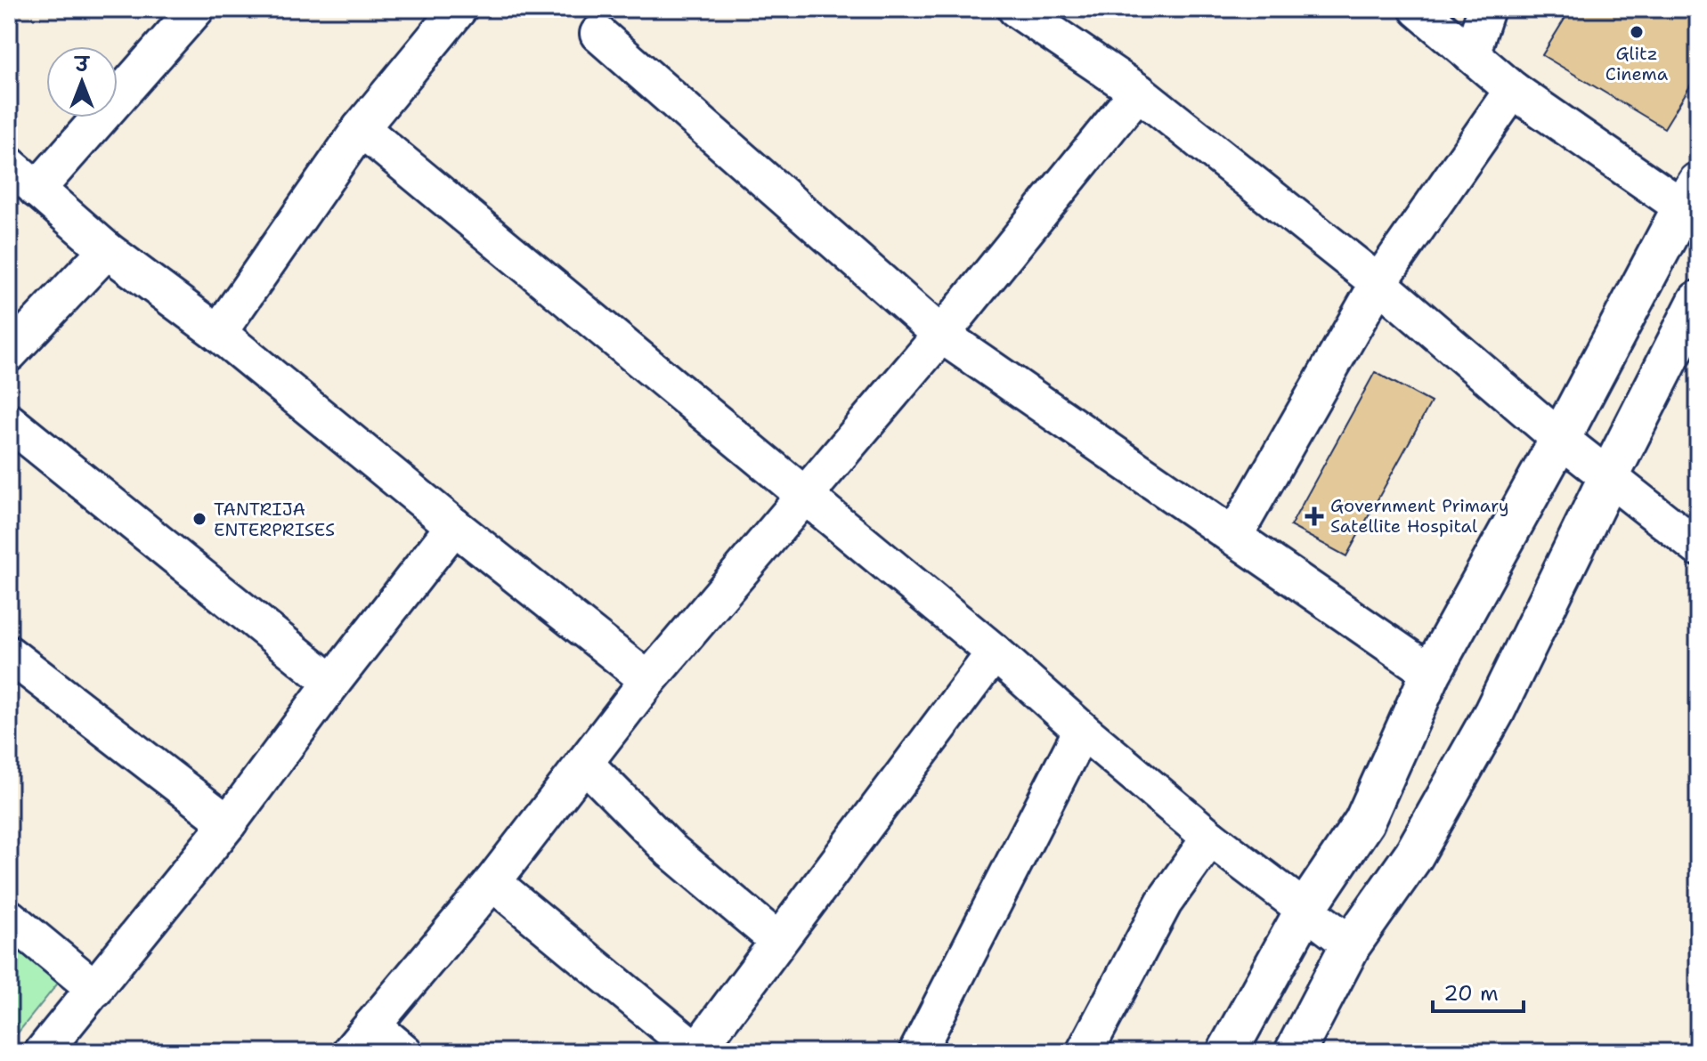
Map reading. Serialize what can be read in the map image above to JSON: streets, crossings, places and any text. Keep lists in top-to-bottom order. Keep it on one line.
{"places":{"other":["Glitz Cinema","TANTRIJA ENTERPRISES"],"health":["Government Primary Satellite Hospital"]},"scale_bar":"20 m","north":"top"}
